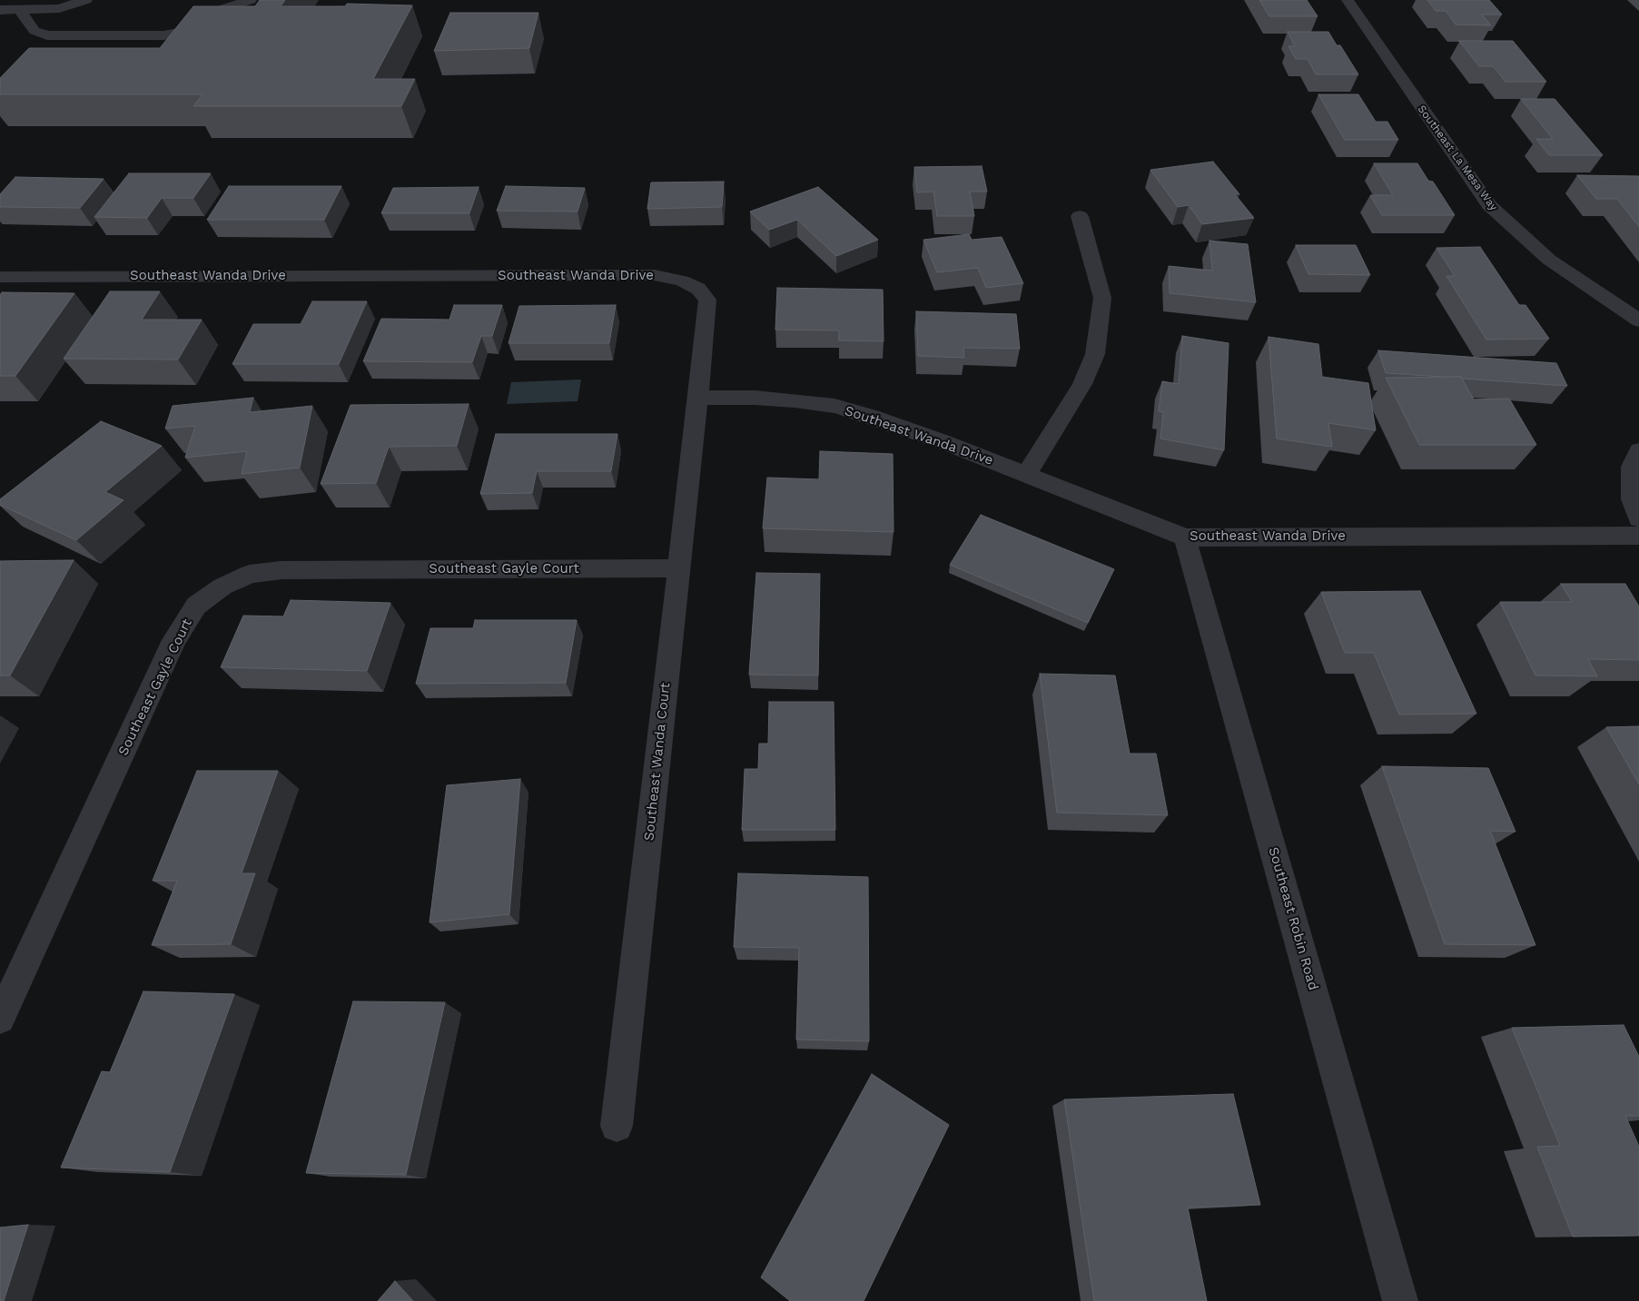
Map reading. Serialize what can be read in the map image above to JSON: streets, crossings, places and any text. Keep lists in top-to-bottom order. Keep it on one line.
{"streets":{"street":["Southeast La Mesa Way","Southeast Wanda Drive","Southeast Gayle Court","Southeast Wanda Court","Southeast Robin Road"]},"crossings":[["Southeast Wanda Drive","Southeast Wanda Court"],["Southeast Wanda Drive","Southeast Robin Road"],["Southeast Gayle Court","Southeast Wanda Court"]]}
